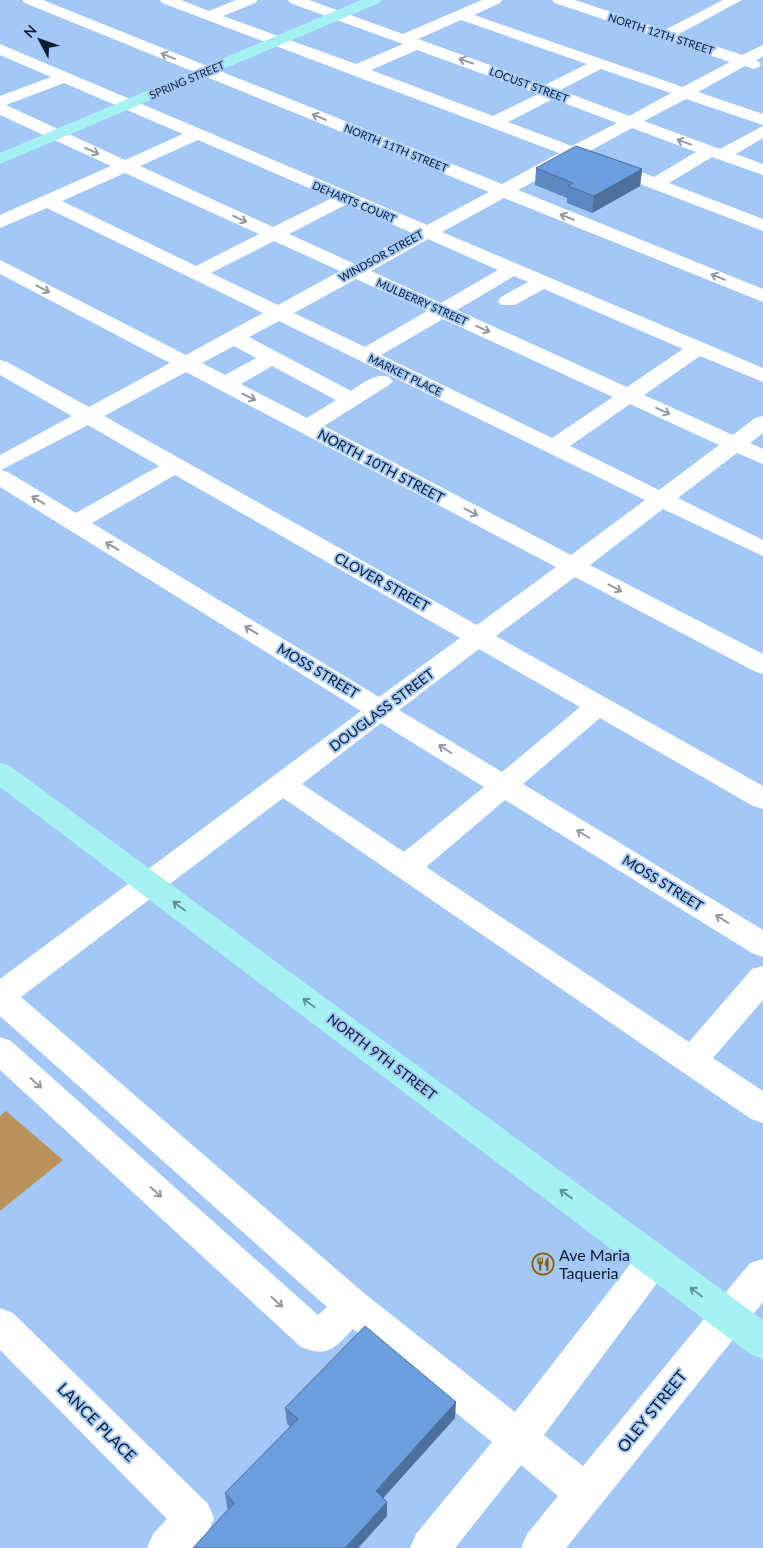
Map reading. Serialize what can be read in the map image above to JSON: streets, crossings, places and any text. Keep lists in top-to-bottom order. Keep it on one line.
{"streets":{"main road":["SPRING STREET","NORTH 9TH STREET"],"street":["NORTH 12TH STREET","LOCUST STREET","NORTH 11TH STREET","DEHARTS COURT","WINDSOR STREET","MULBERRY STREET","MARKET PLACE","NORTH 10TH STREET","CLOVER STREET","MOSS STREET","DOUGLASS STREET","OLEY STREET","LANCE PLACE"]},"crossings":[["NORTH 12TH STREET","WINDSOR STREET"],["SPRING STREET","LOCUST STREET"],["SPRING STREET","NORTH 11TH STREET"],["SPRING STREET","DEHARTS COURT"],["SPRING STREET","MULBERRY STREET"],["LOCUST STREET","WINDSOR STREET"],["NORTH 11TH STREET","WINDSOR STREET"],["DEHARTS COURT","WINDSOR STREET"],["WINDSOR STREET","MULBERRY STREET"],["WINDSOR STREET","MARKET PLACE"],["WINDSOR STREET","NORTH 10TH STREET"],["WINDSOR STREET","CLOVER STREET"],["MULBERRY STREET","DOUGLASS STREET"],["MARKET PLACE","DOUGLASS STREET"],["NORTH 10TH STREET","DOUGLASS STREET"],["CLOVER STREET","DOUGLASS STREET"],["MOSS STREET","DOUGLASS STREET"],["DOUGLASS STREET","NORTH 9TH STREET"],["NORTH 9TH STREET","OLEY STREET"]],"one_way":["NORTH 10TH STREET","NORTH 9TH STREET"],"places":{"restaurant":["Ave Maria Taqueria"]},"north":"top left"}
